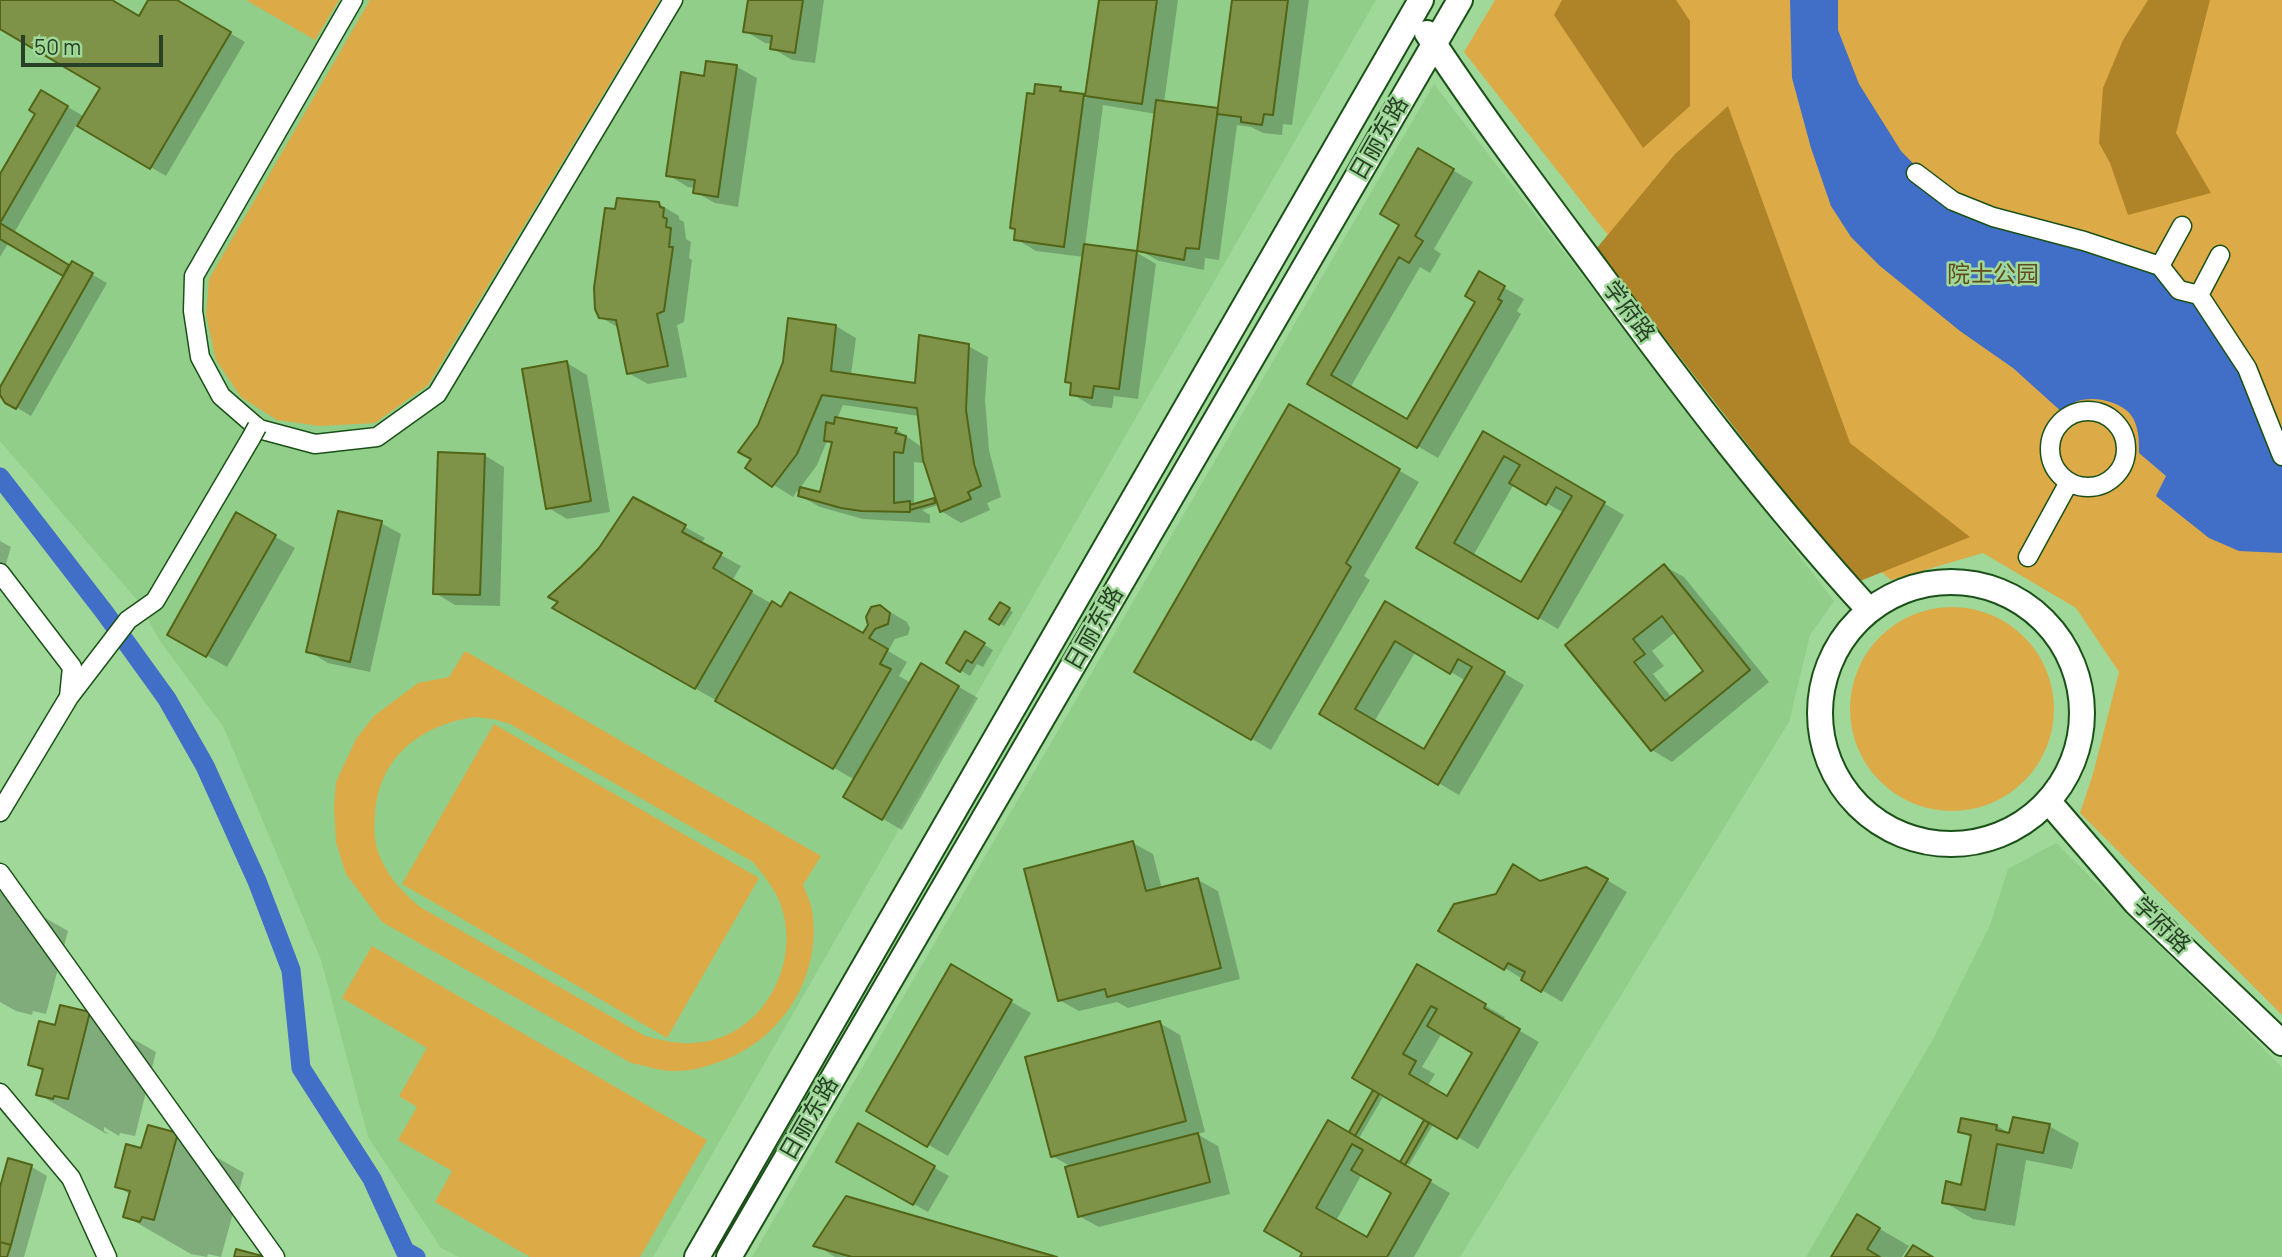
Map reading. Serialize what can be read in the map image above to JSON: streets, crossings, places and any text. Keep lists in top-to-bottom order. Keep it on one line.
{"streets":{"main road":["日丽东路","学府路"]},"crossings":[["日丽东路","学府路"]],"parks":["院士公园"],"scale_bar":"50 m"}
